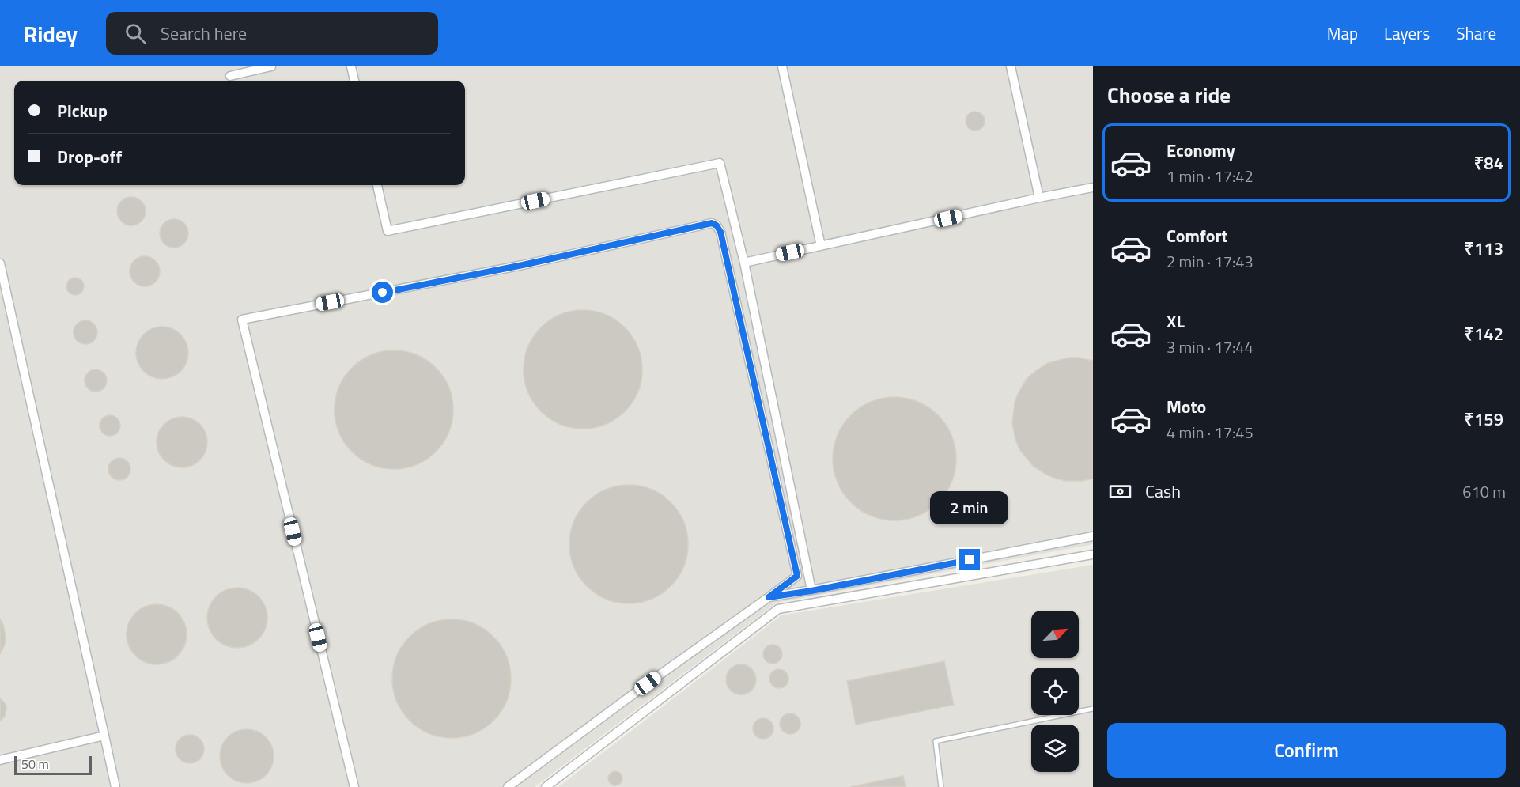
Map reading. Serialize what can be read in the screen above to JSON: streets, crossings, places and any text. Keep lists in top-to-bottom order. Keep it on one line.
{"scale_bar":"50 m","north":"top right","page":{"header":"Ridey","search":"Search here","nav":["Map","Layers","Share"],"heading":"Choose a ride","banner":["Pickup","Drop-off"],"list":[{"name":"Economy","note":"1 min · 17:42","value":"₹84"},{"name":"Comfort","note":"2 min · 17:43","value":"₹113"},{"name":"XL","note":"3 min · 17:44","value":"₹142"},{"name":"Moto","note":"4 min · 17:45","value":"₹159"}],"pay":["Cash","610 m"],"bubble":"2 min","buttons":"Confirm","scale":"50 m"}}
